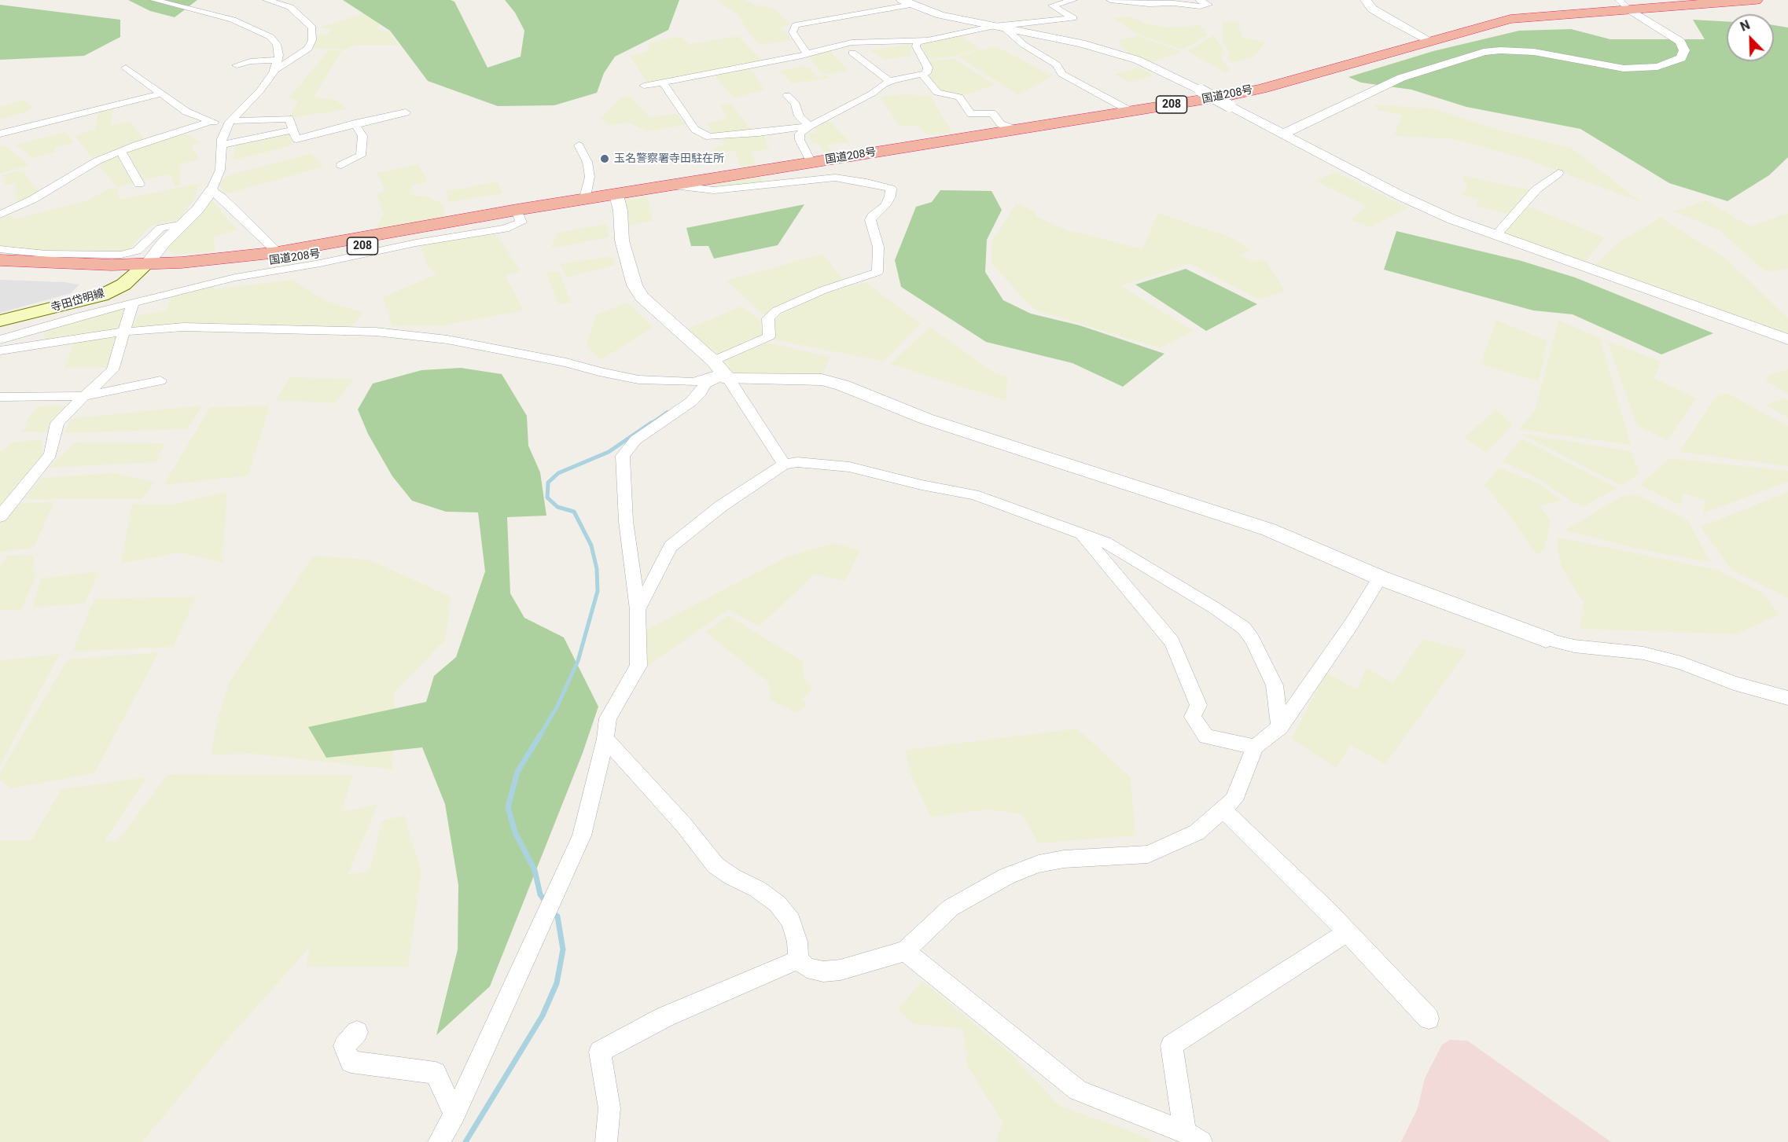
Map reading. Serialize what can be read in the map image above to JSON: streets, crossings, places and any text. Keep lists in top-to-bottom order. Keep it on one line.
{"streets":{"highway":["国道208号","208"],"main road":["寺田岱明線"]},"crossings":[["国道208号","寺田岱明線"]],"places":["玉名警察署寺田駐在所"],"north":"top left"}
